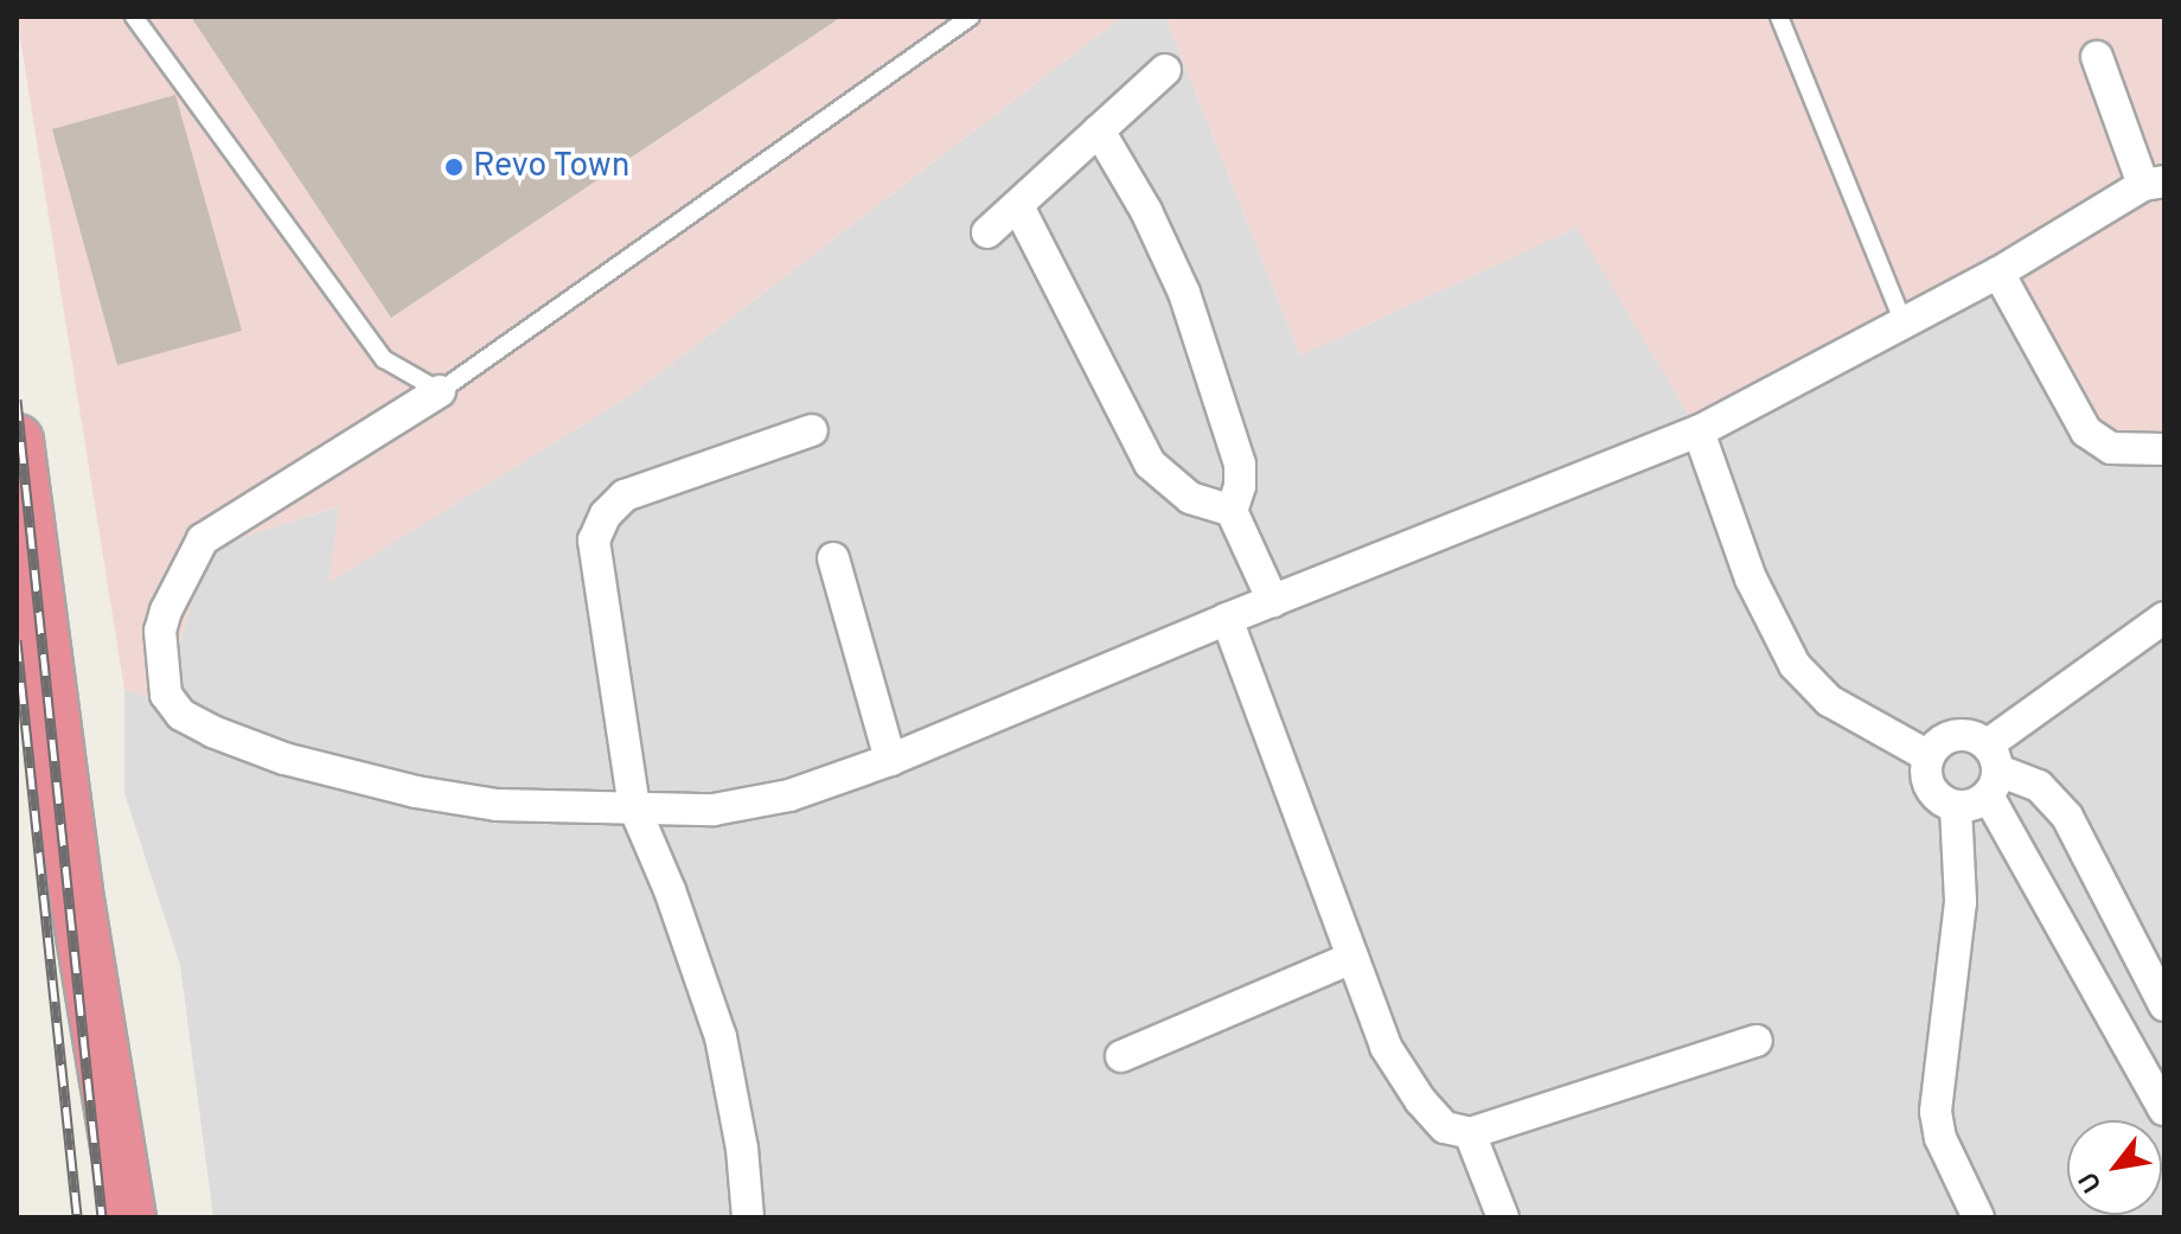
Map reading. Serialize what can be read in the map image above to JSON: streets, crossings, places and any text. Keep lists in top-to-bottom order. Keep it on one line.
{"places":["Revo Town"],"north":"bottom left"}
